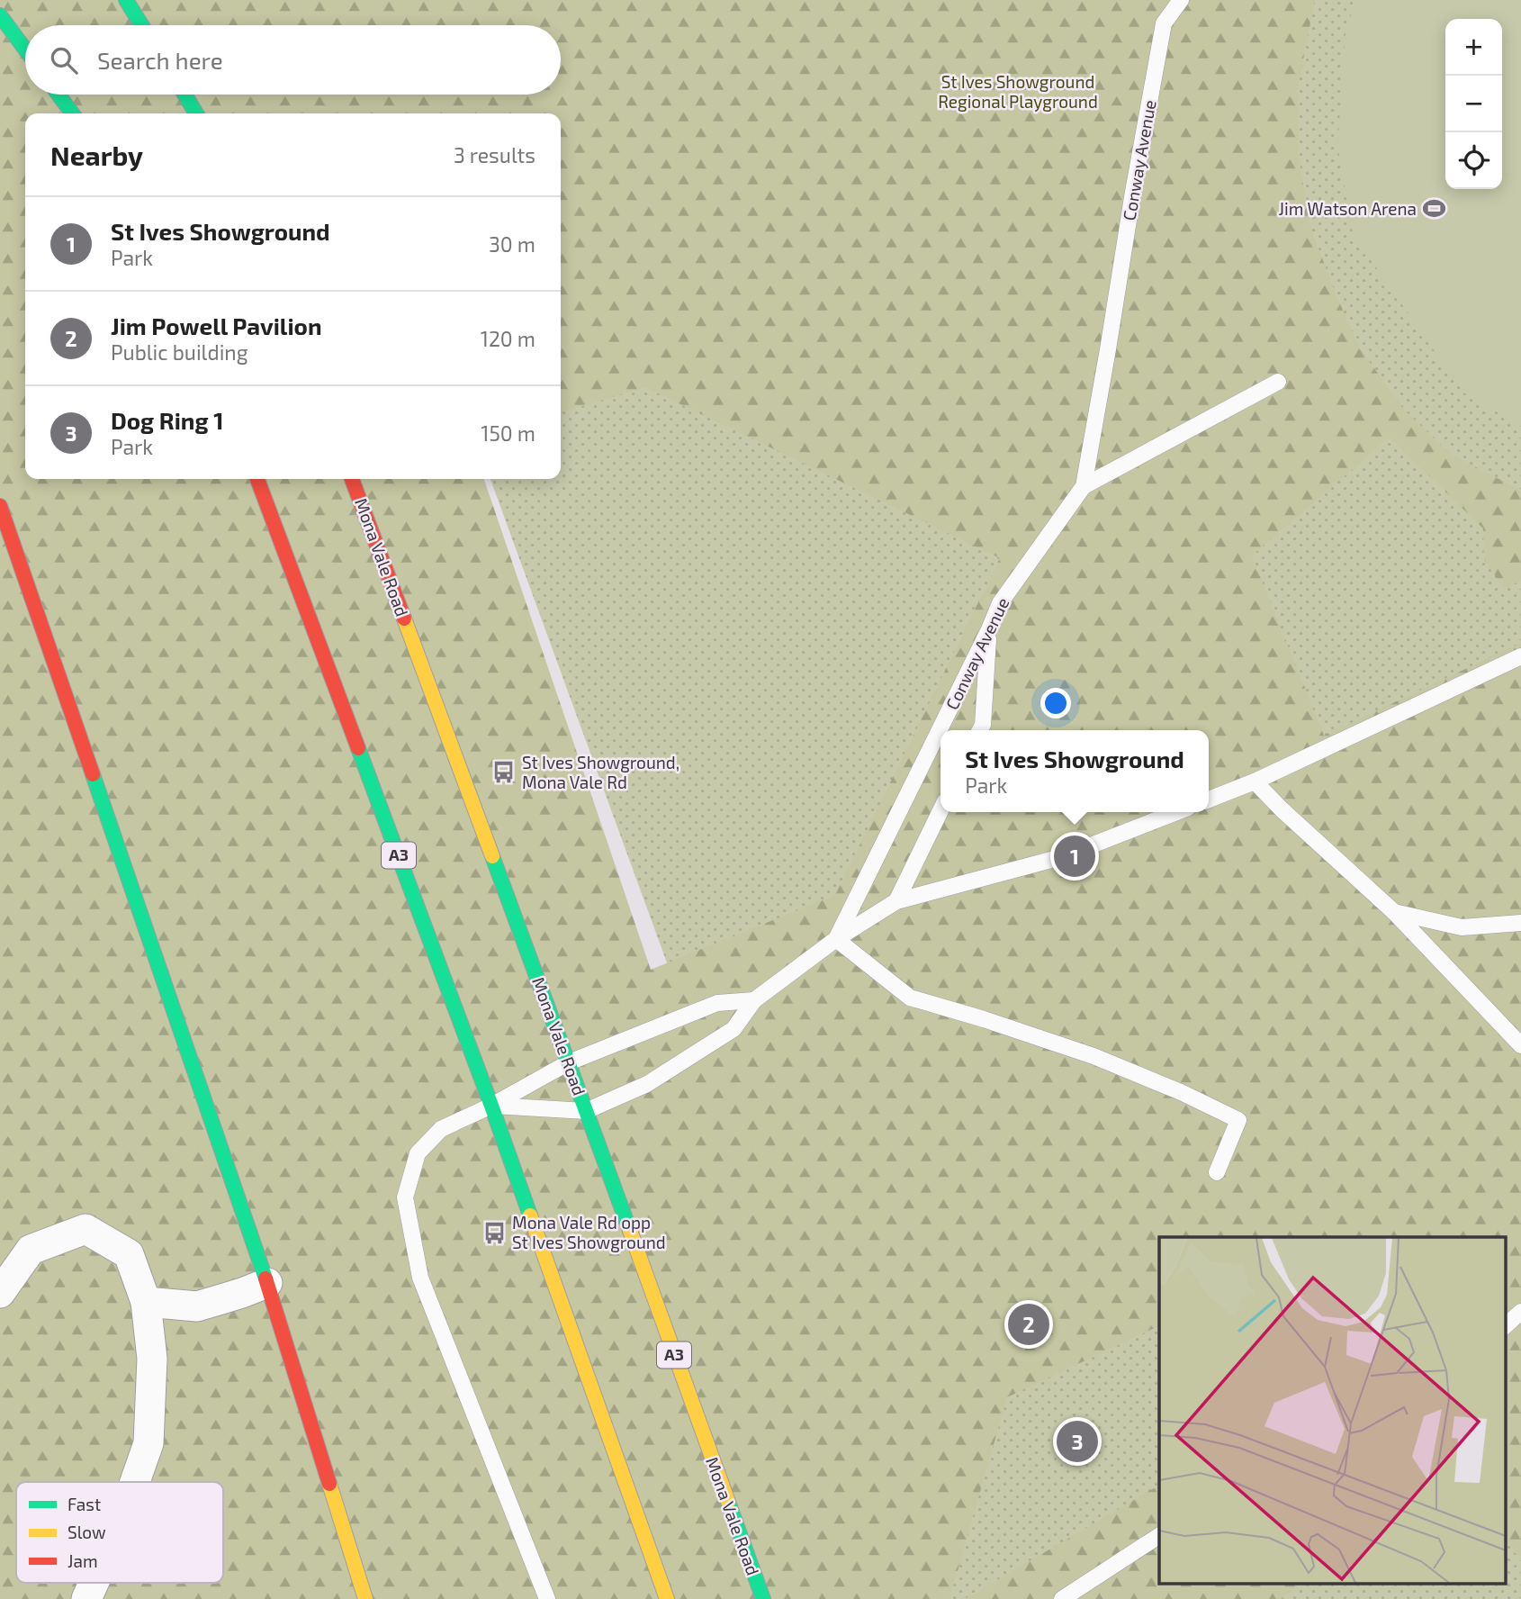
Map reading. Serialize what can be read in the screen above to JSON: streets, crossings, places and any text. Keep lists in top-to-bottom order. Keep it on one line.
{"streets":{"main road":["Mona Vale Road","A3"],"lane":["Conway Avenue"]},"parks":["St Ives Showground Regional Playground"],"places":{"sports":["Jim Watson Arena"],"bus stop":["St Ives Showground, Mona Vale Rd","Mona Vale Rd opp St Ives Showground"]},"legend":["Fast","Slow","Jam"],"page":{"map_buttons":["+","−"],"search":"Search here","heading":["Nearby","3 results"],"list":[{"mark":"1","name":"St Ives Showground","note":"Park","value":"30 m"},{"mark":"2","name":"Jim Powell Pavilion","note":"Public building","value":"120 m"},{"mark":"3","name":"Dog Ring 1","note":"Park","value":"150 m"}],"popup":["St Ives Showground","Park"],"pins":["1","2","3"]}}
